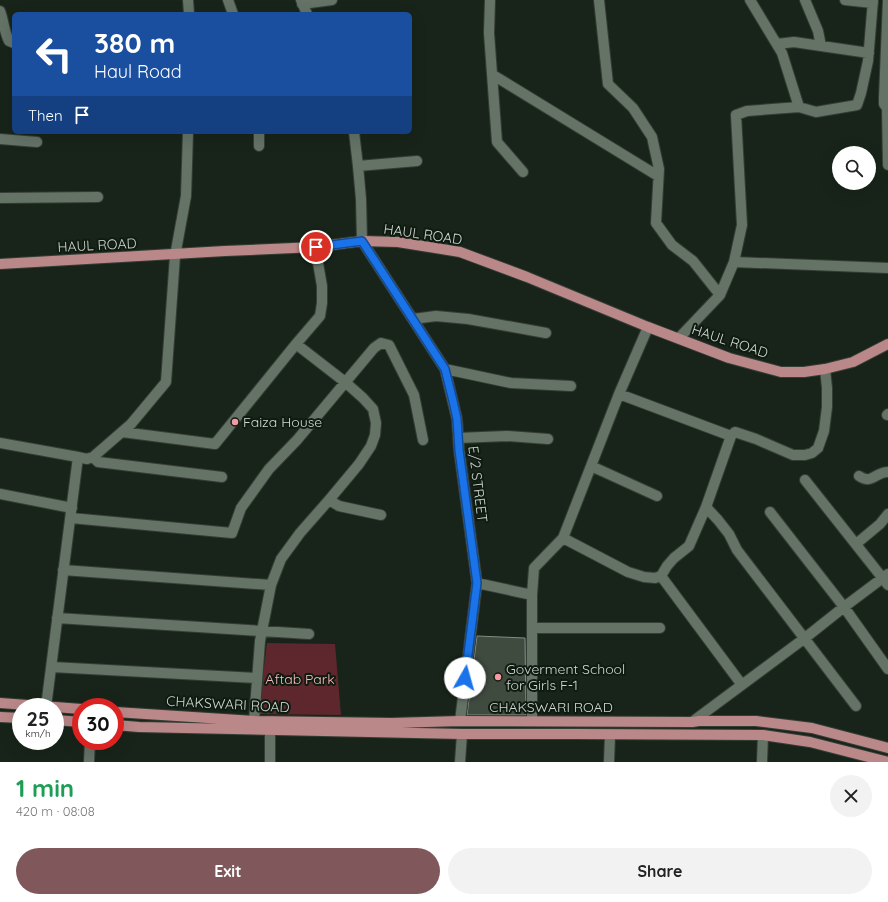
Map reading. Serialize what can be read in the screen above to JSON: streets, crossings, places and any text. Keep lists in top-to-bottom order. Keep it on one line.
{"streets":{"main road":["HAUL ROAD","CHAKSWARI ROAD"],"street":["E/2 STREET"]},"crossings":[["HAUL ROAD","E/2 STREET"],["E/2 STREET","CHAKSWARI ROAD"]],"parks":["Aftab Park"],"places":["Faiza House","Goverment School for Girls F-1"],"page":{"turn":["380 m","Haul Road"],"then":"Then","speed":"25 km/h","limit":"30","heading":["1 min","420 m · 08:08"],"buttons":["Exit","Share"]}}
